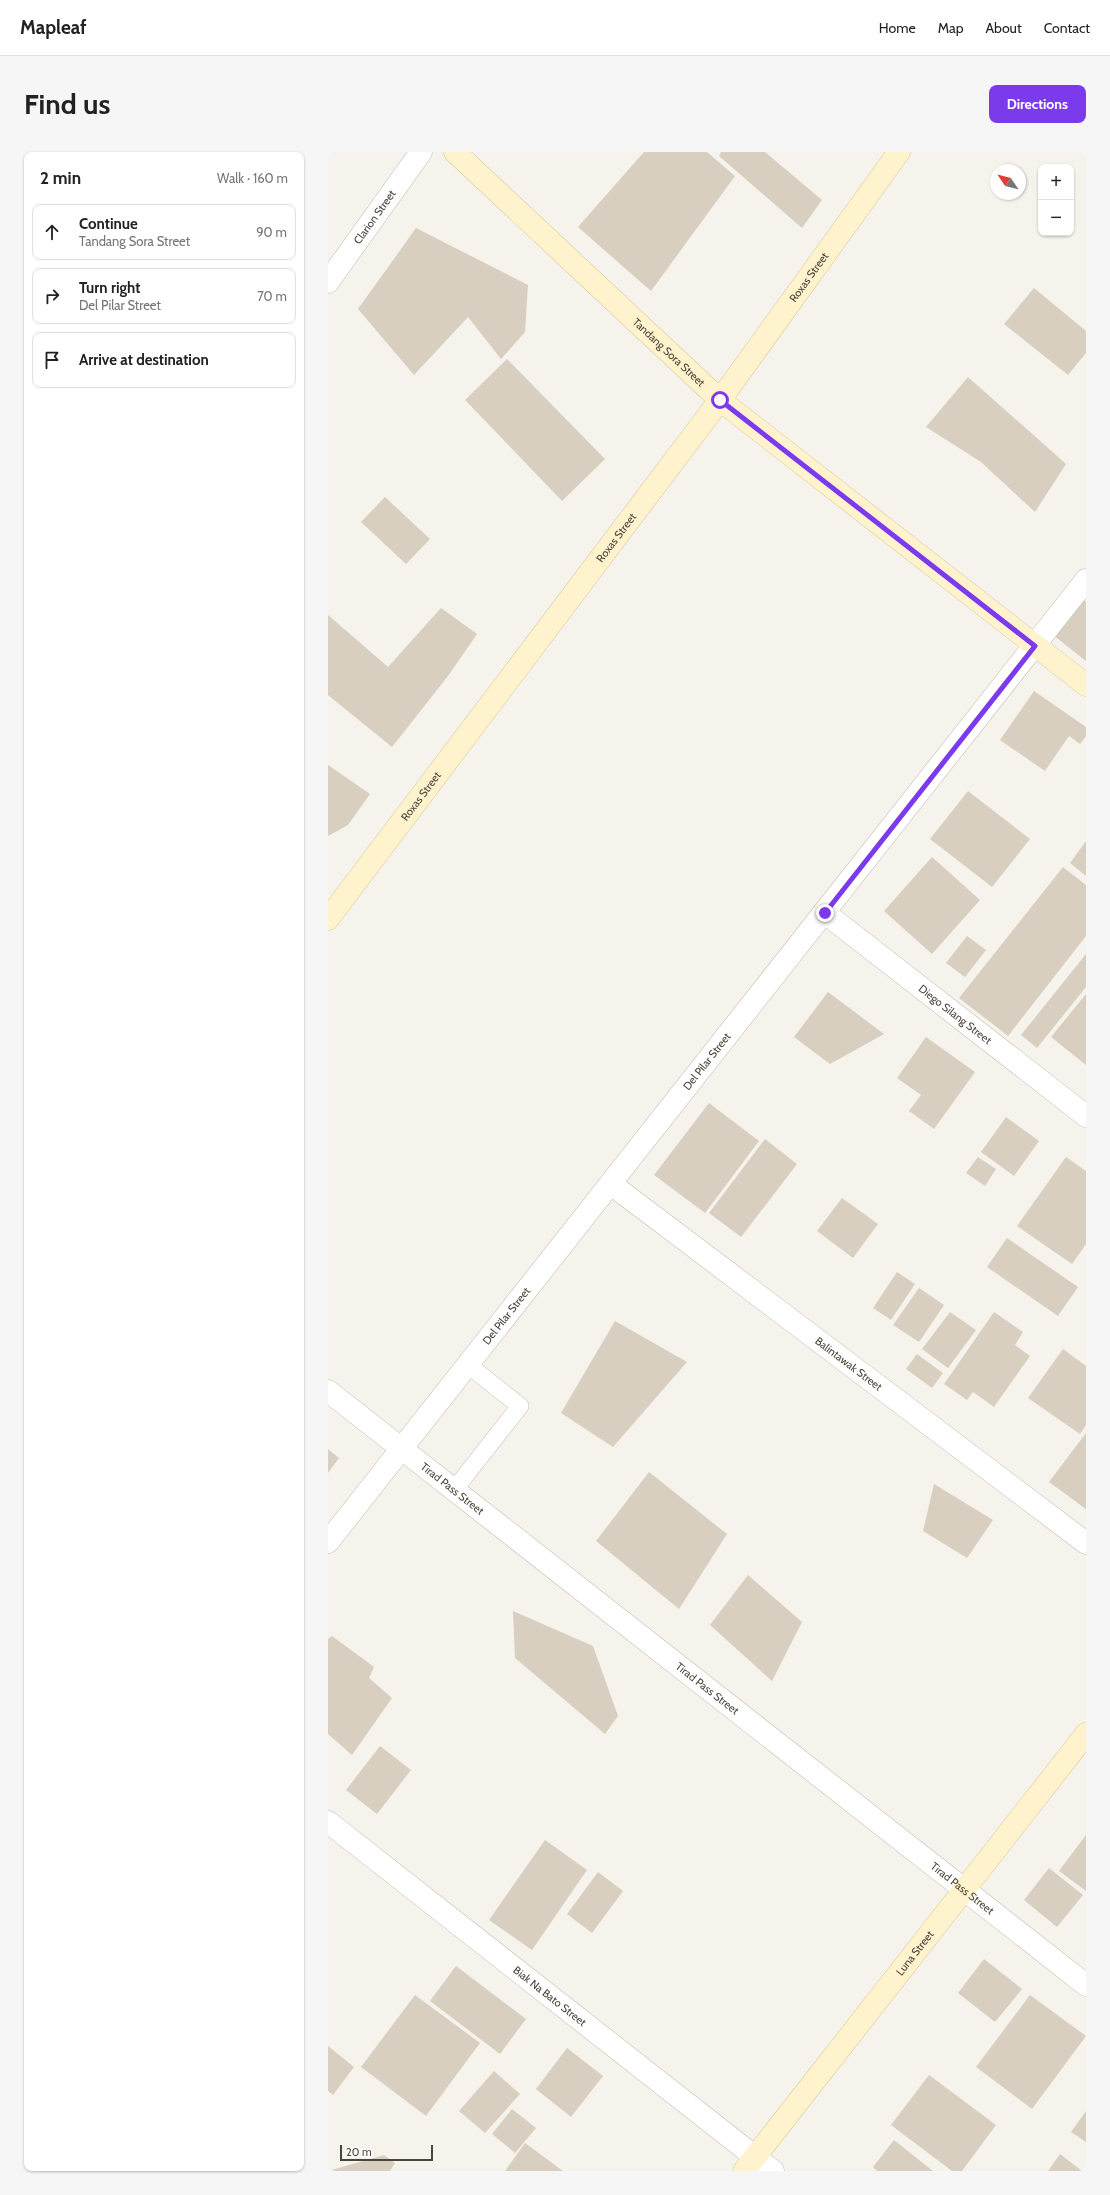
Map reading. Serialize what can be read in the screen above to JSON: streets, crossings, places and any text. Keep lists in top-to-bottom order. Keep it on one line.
{"streets":{"street":["Clarion Street","Roxas Street","Tandang Sora Street","Diego Silang Street","Del Pilar Street","Balintawak Street","Tirad Pass Street","Luna Street","Biak Na Bato Street"]},"crossings":[["Roxas Street","Tandang Sora Street"],["Tandang Sora Street","Del Pilar Street"],["Diego Silang Street","Del Pilar Street"],["Del Pilar Street","Balintawak Street"],["Del Pilar Street","Tirad Pass Street"],["Tirad Pass Street","Luna Street"],["Luna Street","Biak Na Bato Street"]],"scale_bar":"20 m","north":"top left","page":{"header":"Mapleaf","nav":["Home","Map","About","Contact"],"buttons":"Directions","title":"Find us","heading":["2 min","Walk · 160 m"],"map_buttons":["+","−"],"list":[["Continue","Tandang Sora Street","90 m"],["Turn right","Del Pilar Street","70 m"],"Arrive at destination"],"scale":"20 m"}}
